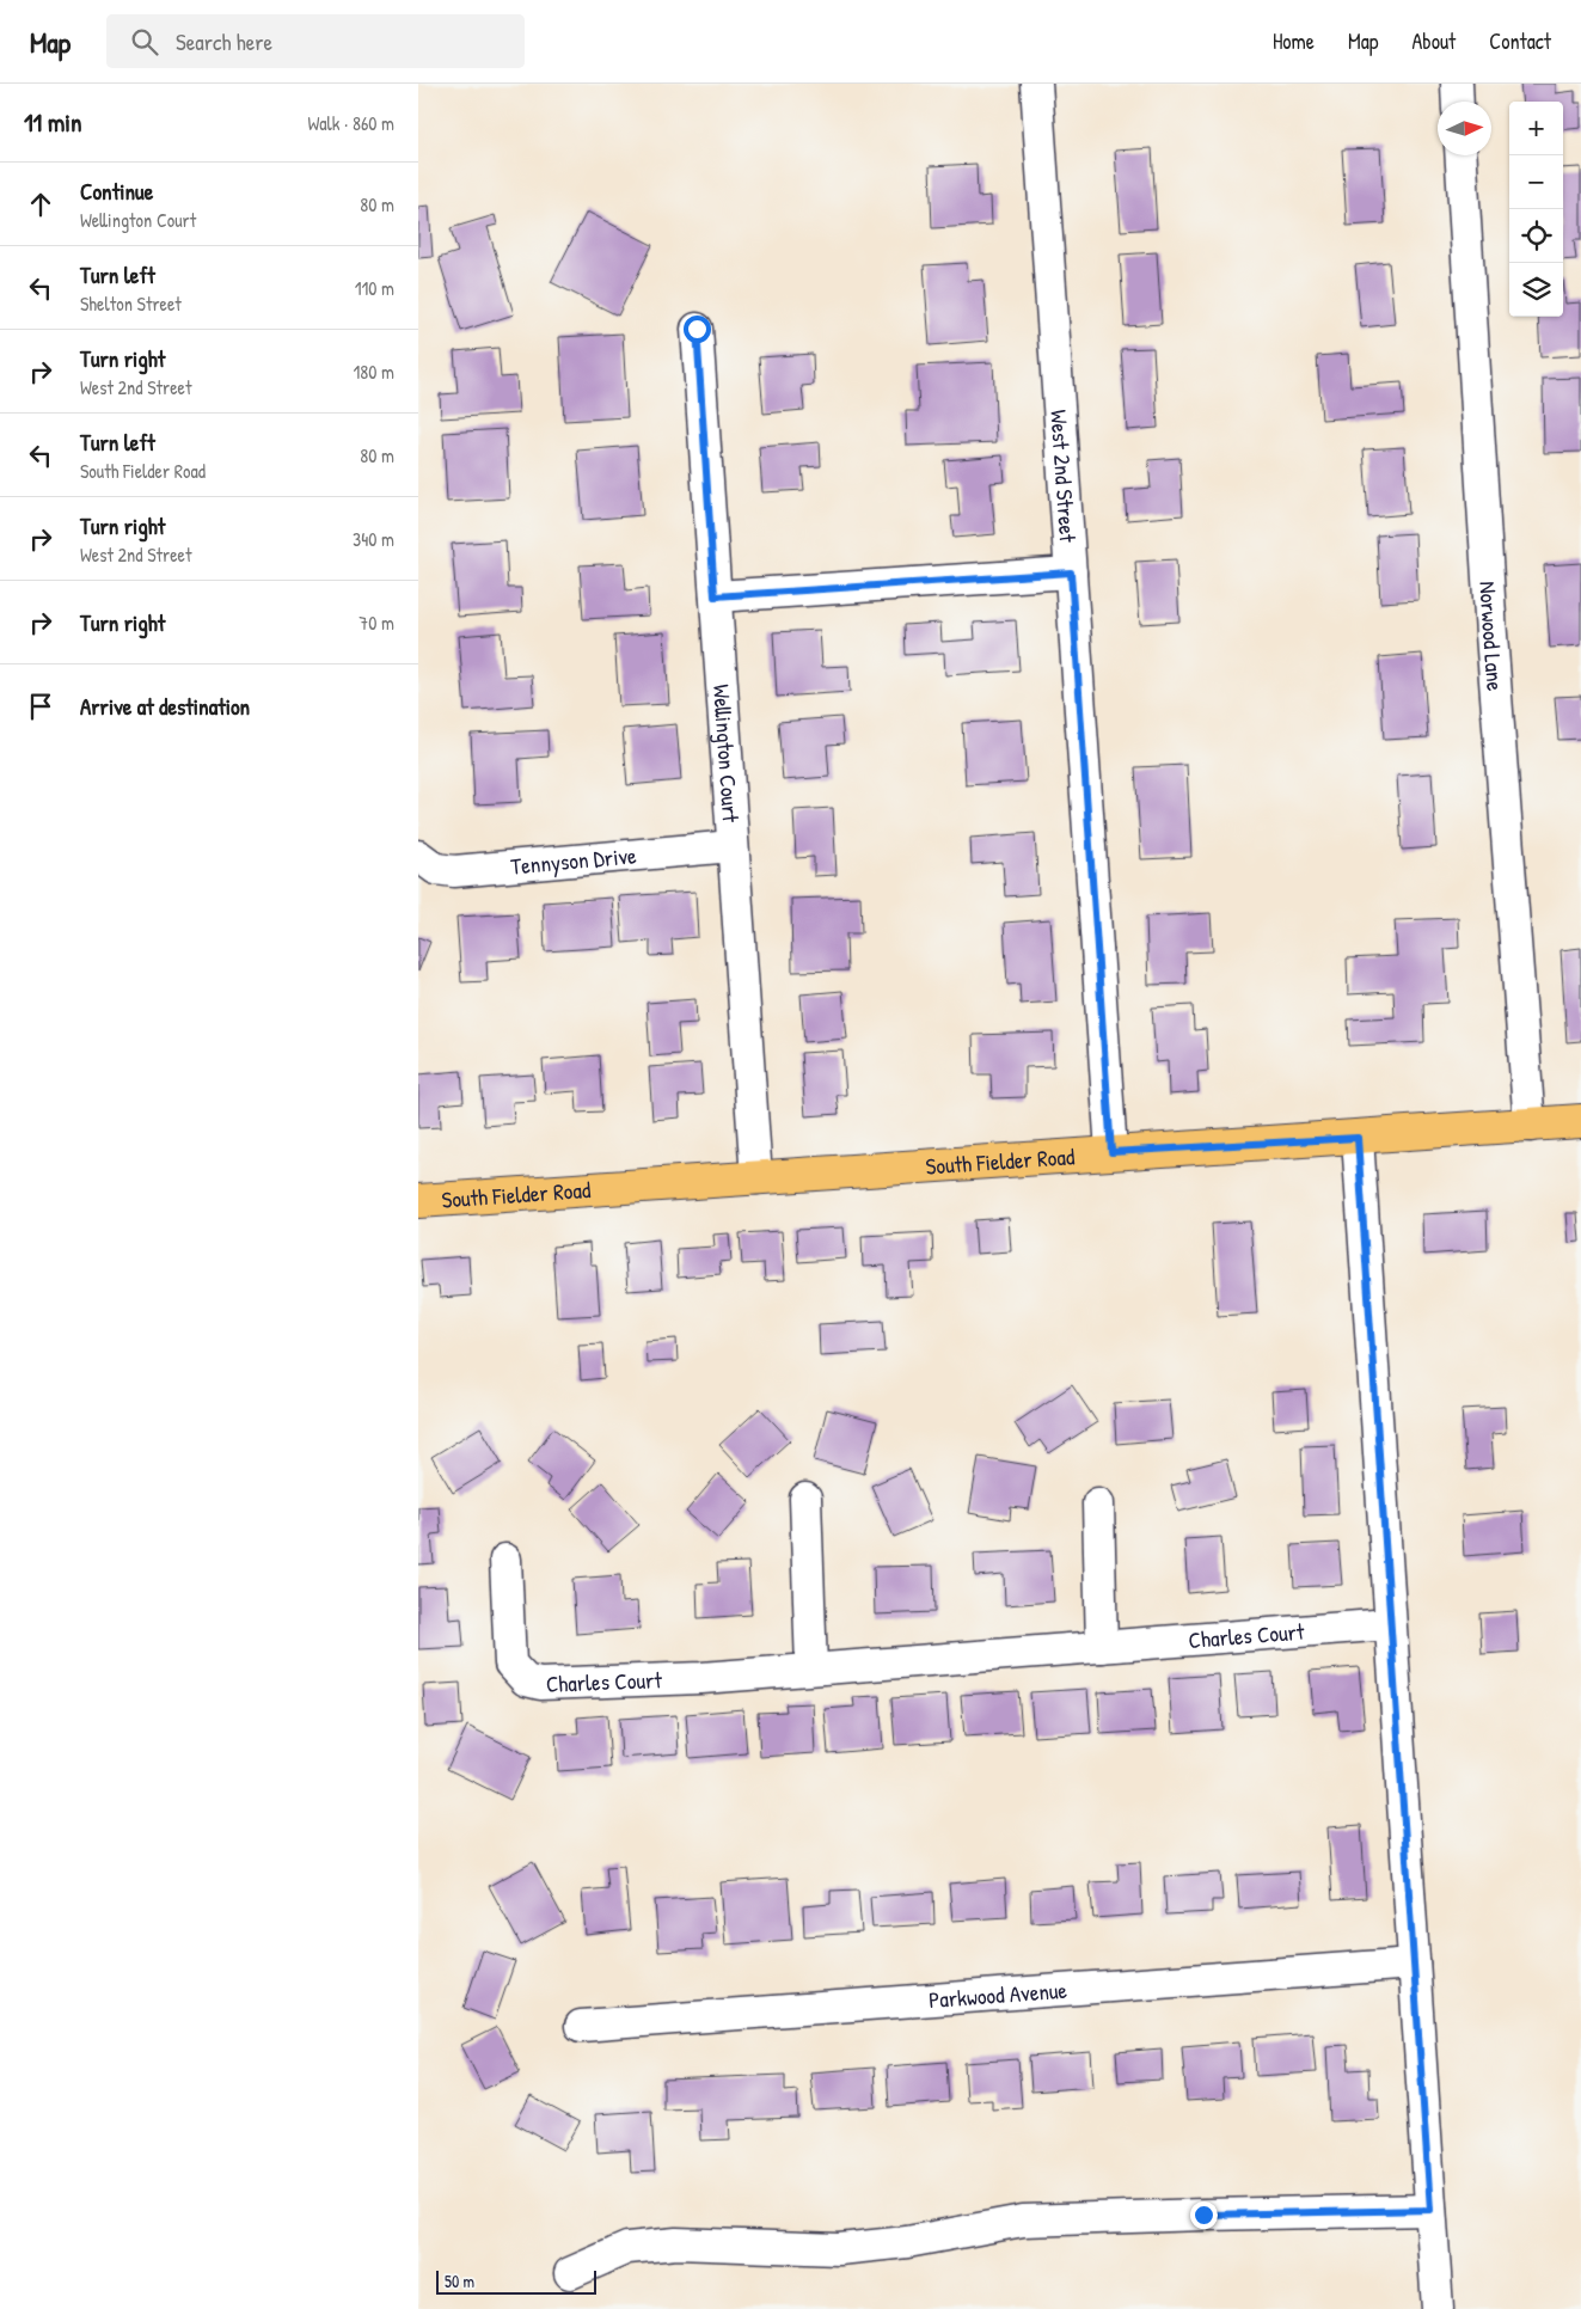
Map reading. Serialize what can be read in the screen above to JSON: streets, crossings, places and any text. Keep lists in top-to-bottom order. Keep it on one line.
{"streets":{"main road":["South Fielder Road"],"street":["West 2nd Street","Norwood Lane","Wellington Court","Tennyson Drive","Charles Court","Parkwood Avenue"]},"crossings":[["West 2nd Street","South Fielder Road"],["Norwood Lane","South Fielder Road"],["Wellington Court","Tennyson Drive"],["Wellington Court","South Fielder Road"]],"scale_bar":"50 m","north":"right","page":{"header":"Map","search":"Search here","nav":["Home","Map","About","Contact"],"heading":["11 min","Walk · 860 m"],"map_buttons":["+","−"],"list":[["Continue","Wellington Court","80 m"],["Turn left","Shelton Street","110 m"],["Turn right","West 2nd Street","180 m"],["Turn left","South Fielder Road","80 m"],["Turn right","West 2nd Street","340 m"],["Turn right","70 m"],"Arrive at destination"],"scale":"50 m"}}
